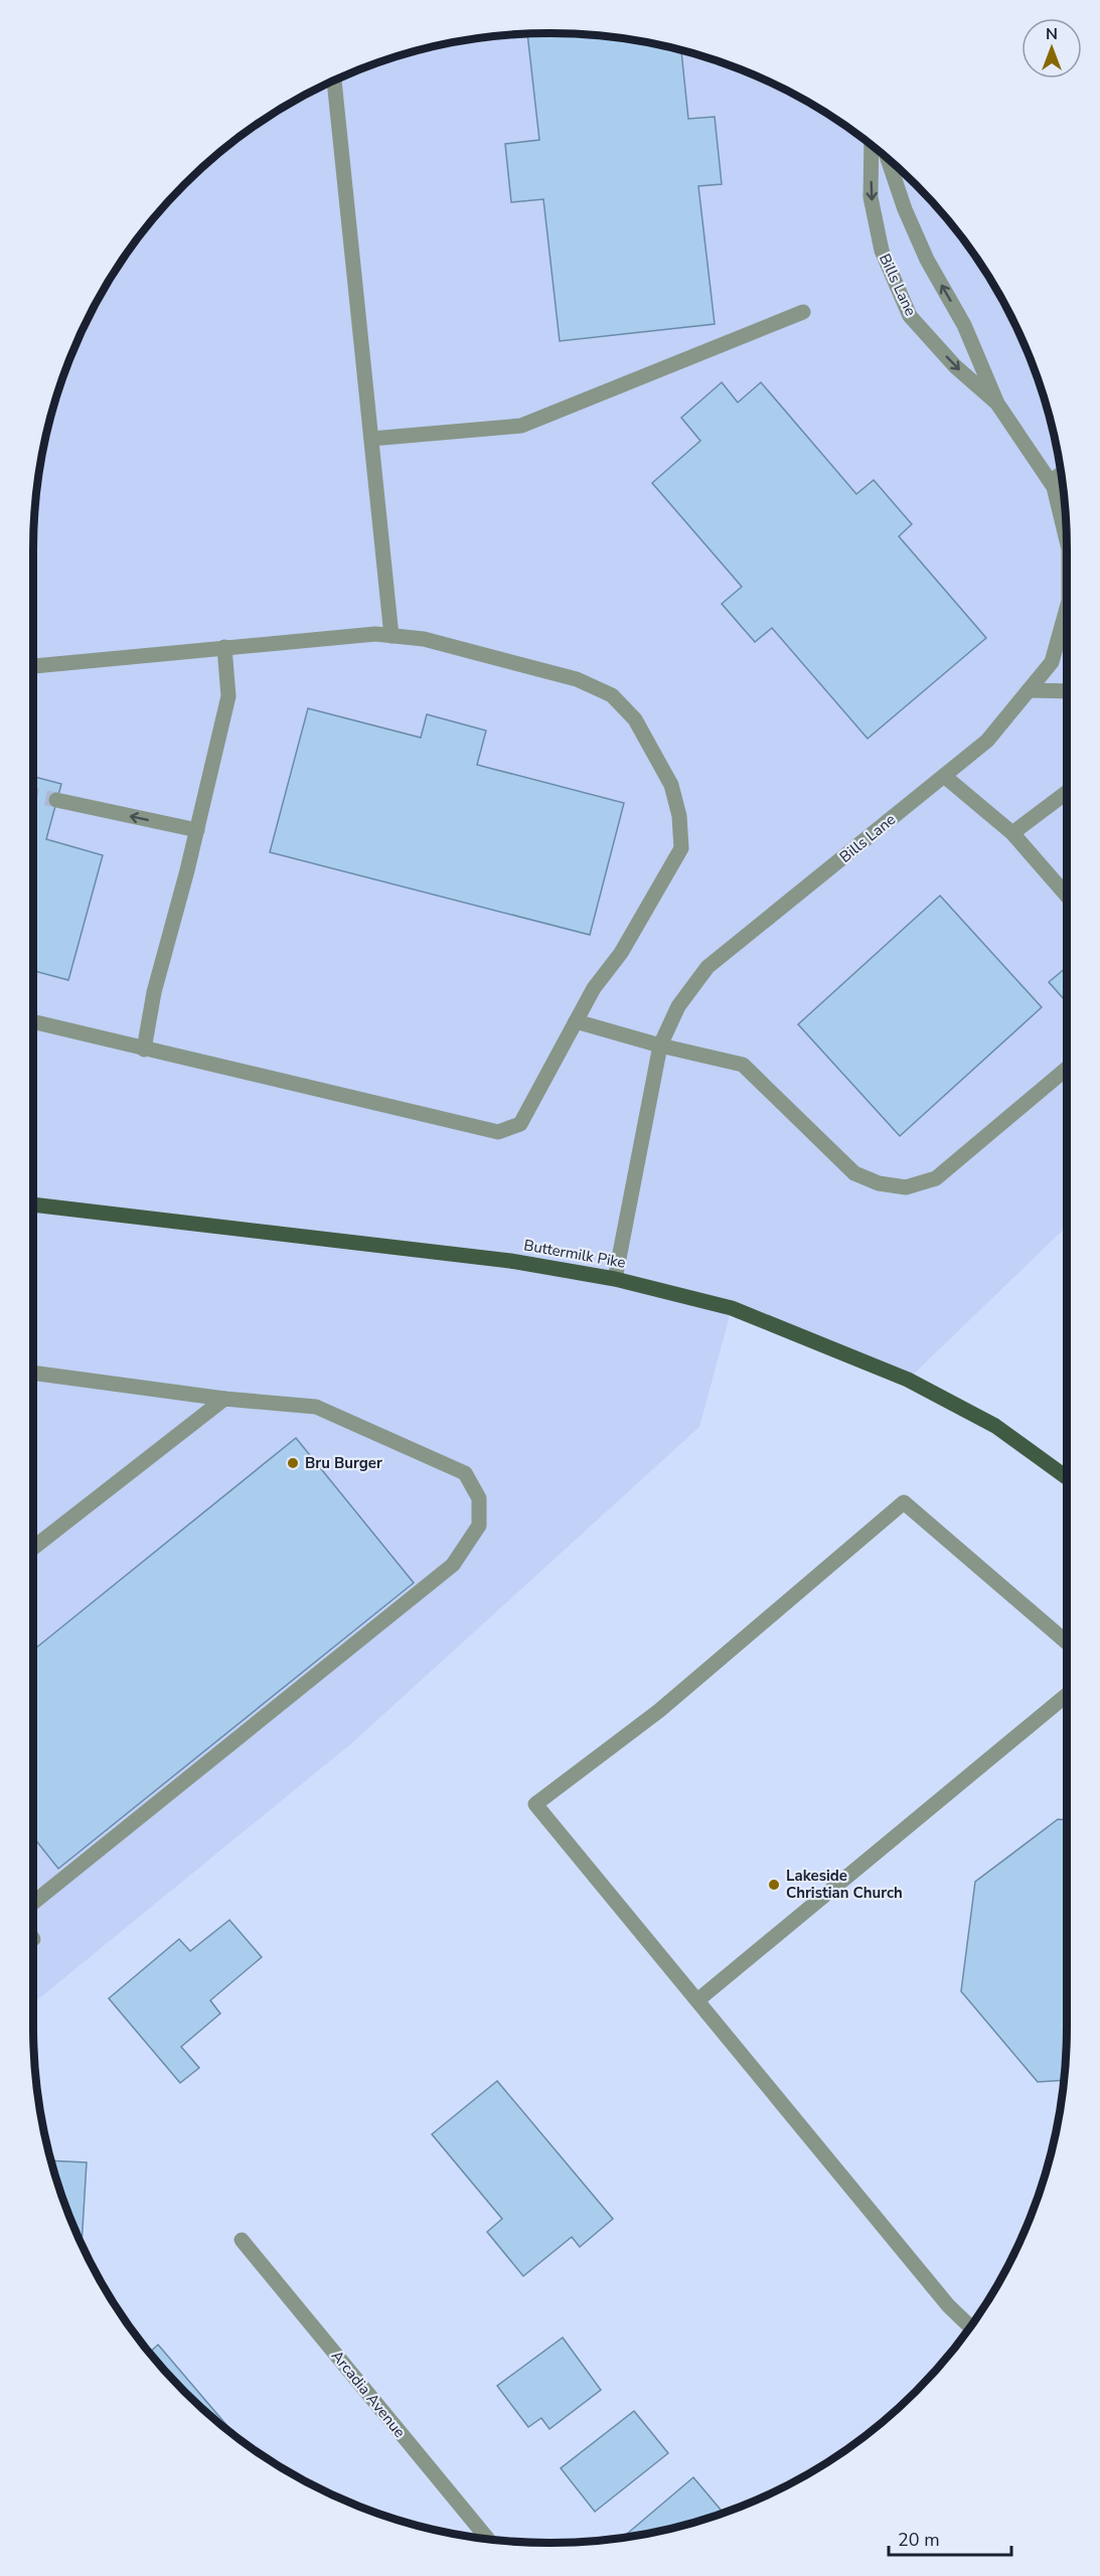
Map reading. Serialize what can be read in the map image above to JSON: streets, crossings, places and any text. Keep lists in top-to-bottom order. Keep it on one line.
{"streets":{"main road":["Buttermilk Pike"],"street":["Bills Lane","Arcadia Avenue"]},"crossings":[["Bills Lane","Buttermilk Pike"]],"places":["Bru Burger","Lakeside Christian Church"],"scale_bar":"20 m","north":"top"}
